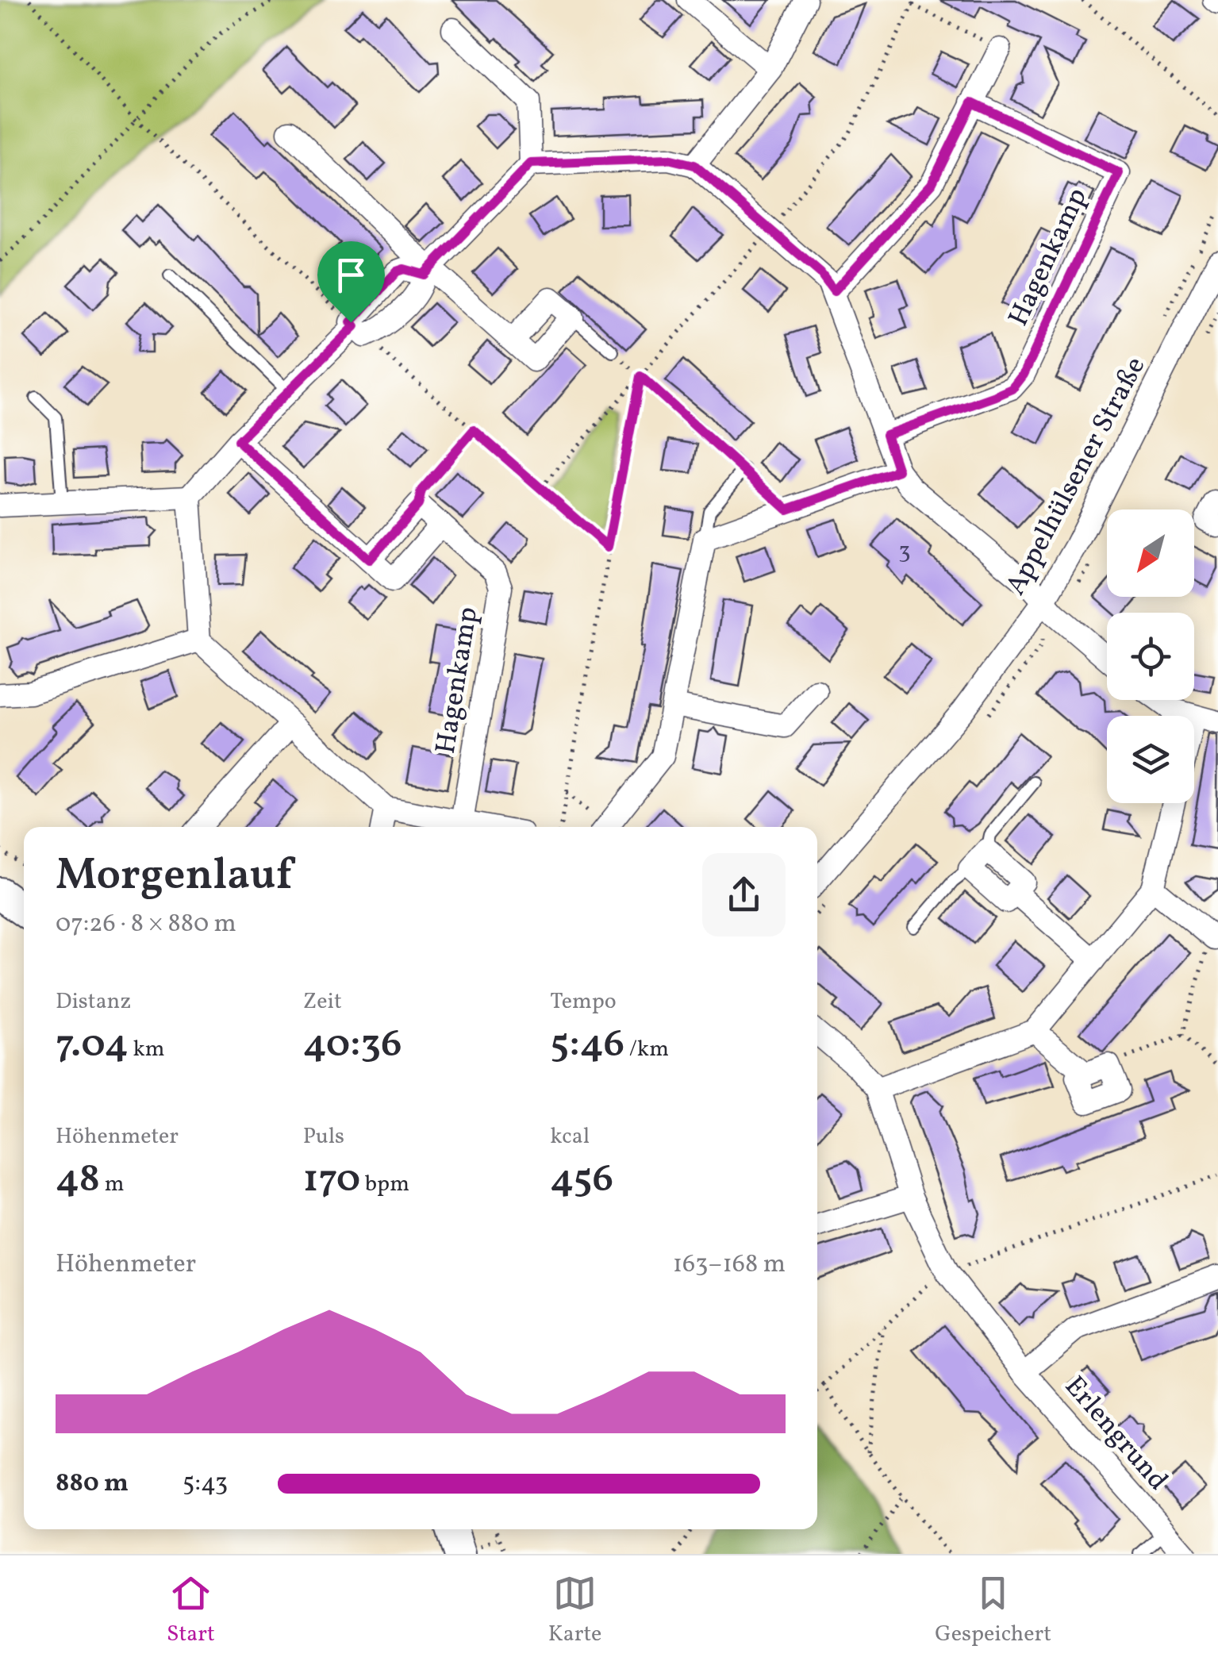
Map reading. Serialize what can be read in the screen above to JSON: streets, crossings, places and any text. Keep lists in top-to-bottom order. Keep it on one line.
{"streets":{"street":["Hagenkamp","Appelhülsener Straße","Erlengrund"]},"house_numbers":["3"],"north":"bottom left","page":{"heading":["Morgenlauf","07:26 · 8 × 880 m"],"stats":[["Distanz","7.04 km"],["Zeit","40:36"],["Tempo","5:46 /km"],["Höhenmeter","48 m"],["Puls","170 bpm"],["kcal","456"]],"chart":["Höhenmeter","163–168 m"],"list":[{"name":"880 m","note":"5:43"}],"tabs":["Start","Karte","Gespeichert"]}}
